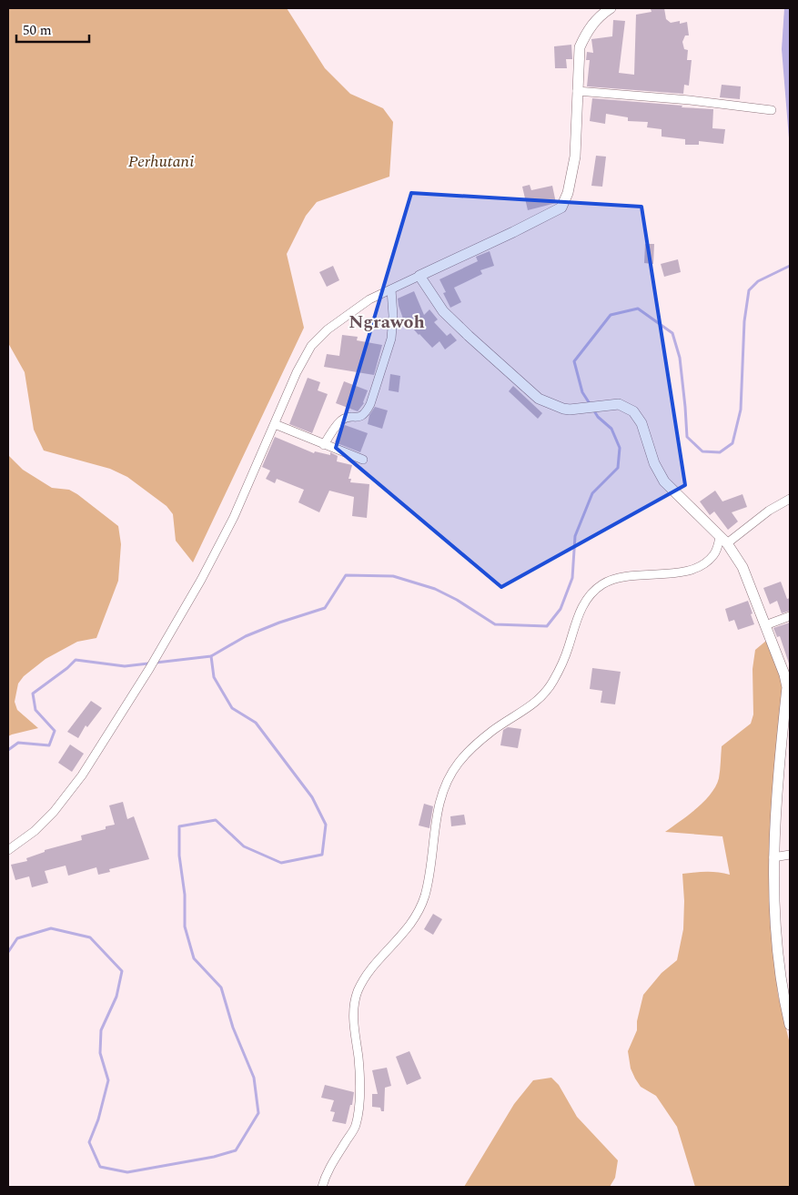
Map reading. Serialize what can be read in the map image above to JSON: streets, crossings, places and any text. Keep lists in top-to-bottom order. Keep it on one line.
{"districts":["Ngrawoh"],"parks":["Perhutani"],"scale_bar":"50 m"}
